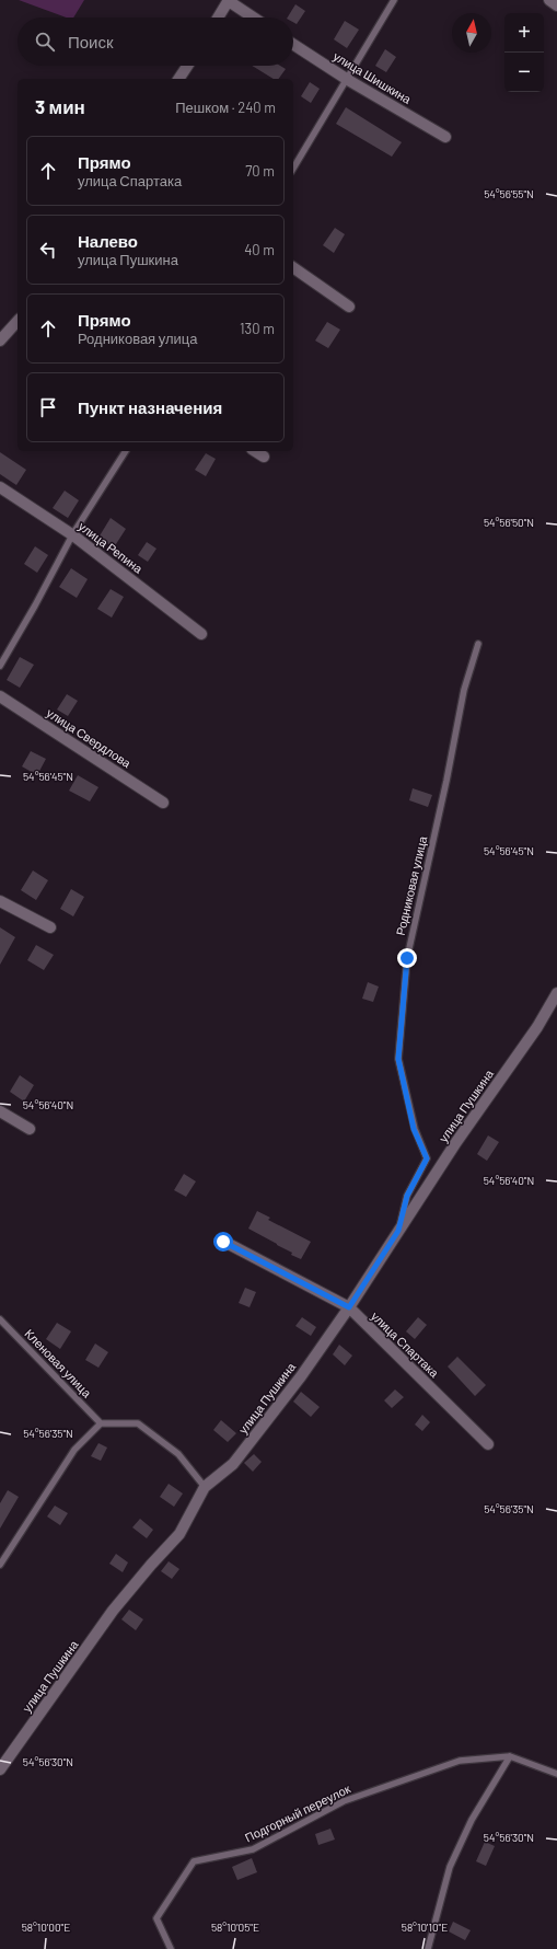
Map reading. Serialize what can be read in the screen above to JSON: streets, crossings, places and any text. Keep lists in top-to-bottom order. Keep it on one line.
{"streets":{"street":["улица Шишкина","улица Репина","улица Свердлова","улица Пушкина","улица Спартака"],"lane":["Родниковая улица","Кленовая улица","Подгорный переулок"]},"crossings":[["Родниковая улица","улица Пушкина"],["улица Пушкина","улица Спартака"]],"north":"top","page":{"map_buttons":["+","−"],"search":"Поиск","heading":["3 мин","Пешком · 240 m"],"list":[["Прямо","улица Спартака","70 m"],["Налево","улица Пушкина","40 m"],["Прямо","Родниковая улица","130 m"],"Пункт назначения"]},"coordinates":["54°56'55\"N","54°56'50\"N","54°56'45\"N","54°56'40\"N","54°56'35\"N","54°56'30\"N","58°10'00\"E","58°10'05\"E","58°10'10\"E"]}
